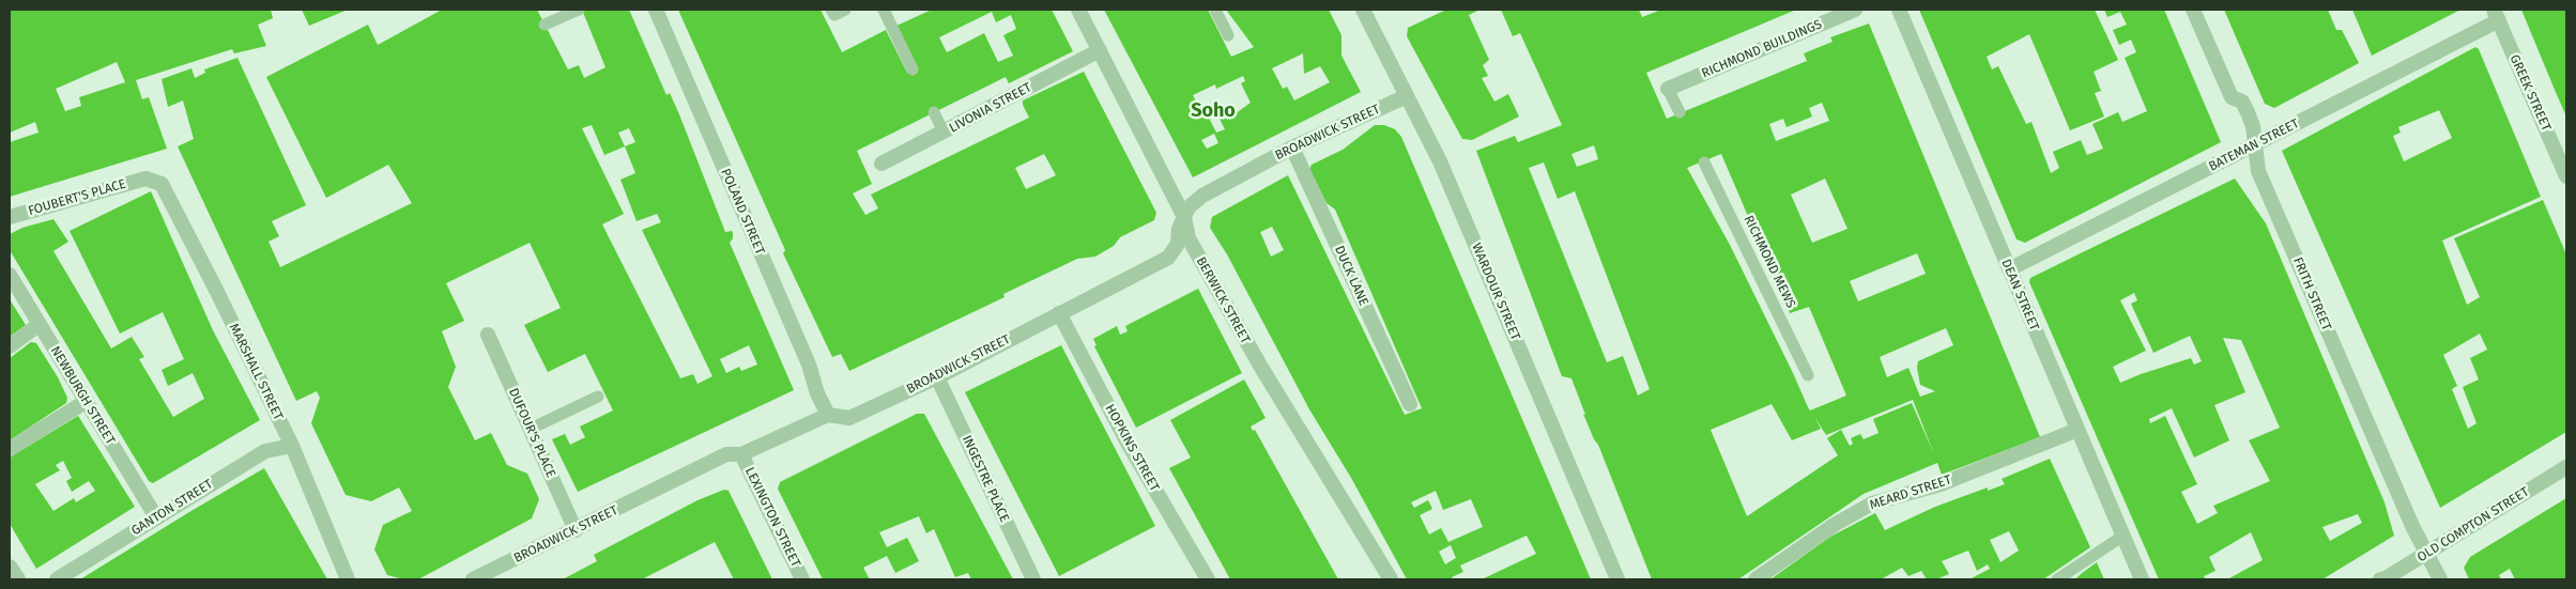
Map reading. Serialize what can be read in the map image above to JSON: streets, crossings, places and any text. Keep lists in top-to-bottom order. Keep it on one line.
{"streets":{"street":["RICHMOND BUILDINGS","GREEK STREET","LIVONIA STREET","BROADWICK STREET","BATEMAN STREET","FOUBERT'S PLACE","POLAND STREET","DUCK LANE","WARDOUR STREET","FRITH STREET","DEAN STREET","BERWICK STREET","MARSHALL STREET","NEWBURGH STREET","DUFOUR'S PLACE","HOPKINS STREET","INGESTRE PLACE","MEARD STREET","GANTON STREET","LEXINGTON STREET","OLD COMPTON STREET"],"lane":["RICHMOND MEWS"]},"crossings":[["GREEK STREET","BATEMAN STREET"],["LIVONIA STREET","BERWICK STREET"],["BROADWICK STREET","POLAND STREET"],["BROADWICK STREET","DUCK LANE"],["BROADWICK STREET","WARDOUR STREET"],["BROADWICK STREET","BERWICK STREET"],["BROADWICK STREET","DUFOUR'S PLACE"],["BROADWICK STREET","HOPKINS STREET"],["BROADWICK STREET","INGESTRE PLACE"],["BROADWICK STREET","LEXINGTON STREET"],["BATEMAN STREET","FRITH STREET"],["BATEMAN STREET","DEAN STREET"],["FOUBERT'S PLACE","MARSHALL STREET"],["FRITH STREET","OLD COMPTON STREET"],["DEAN STREET","MEARD STREET"],["MARSHALL STREET","GANTON STREET"],["NEWBURGH STREET","GANTON STREET"]],"districts":["Soho"]}
